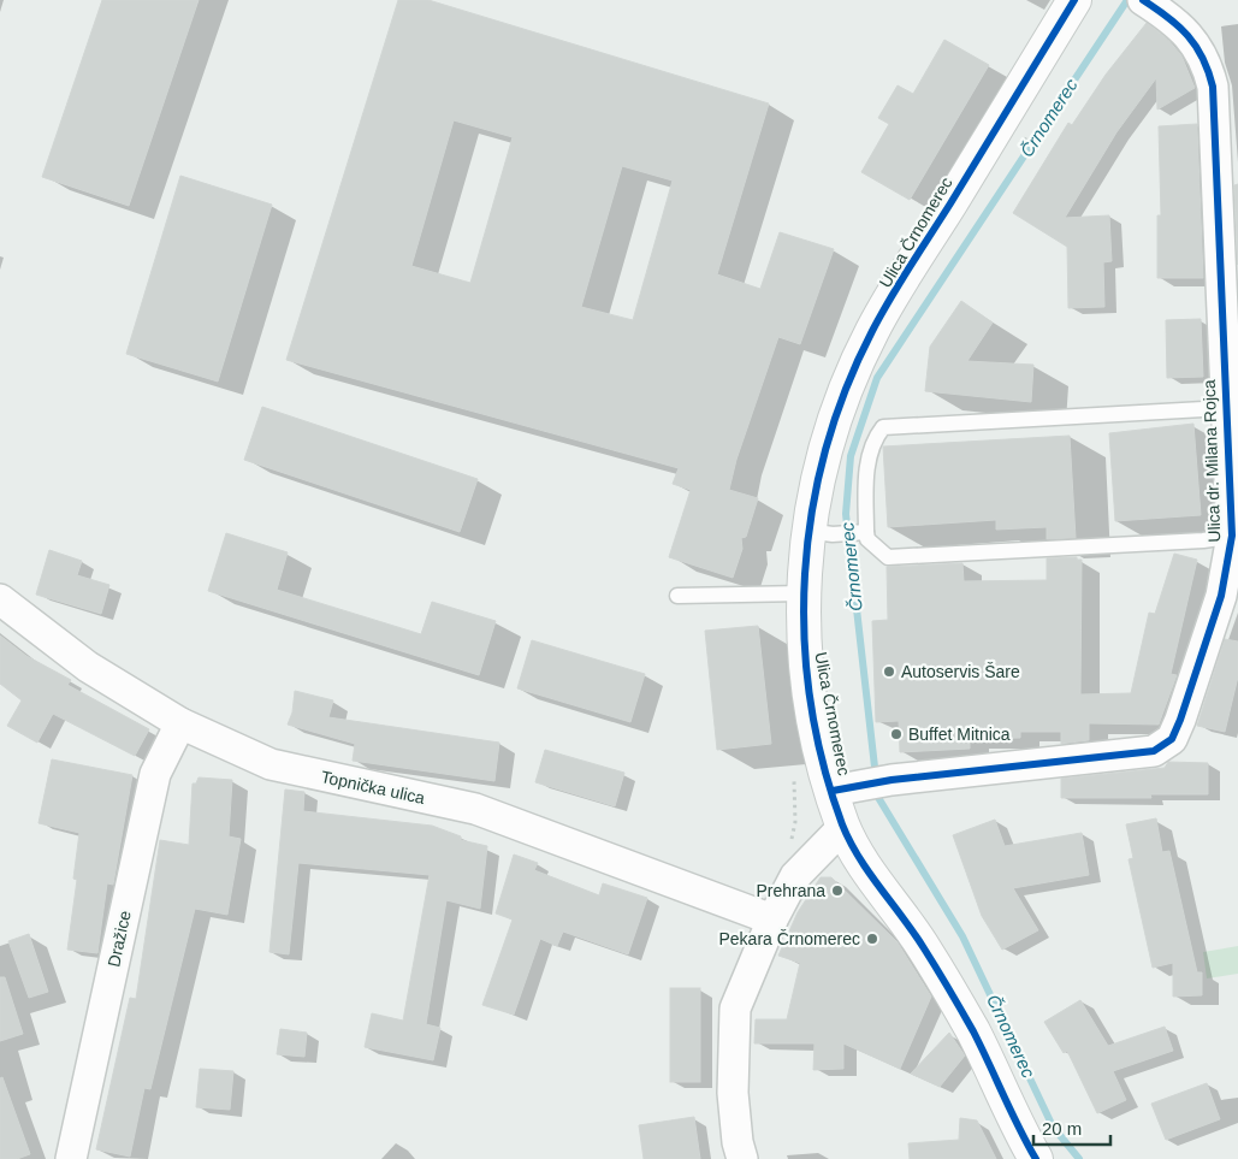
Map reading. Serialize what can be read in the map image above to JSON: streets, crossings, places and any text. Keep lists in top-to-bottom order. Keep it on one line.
{"streets":{"street":["Ulica Črnomerec","Ulica dr. Milana Rojca","Topnička ulica","Dražice"]},"crossings":[["Ulica Črnomerec","Ulica dr. Milana Rojca"],["Topnička ulica","Dražice"]],"water":["Črnomerec"],"places":["Autoservis Šare","Buffet Mitnica","Prehrana","Pekara Črnomerec"],"scale_bar":"20 m"}
